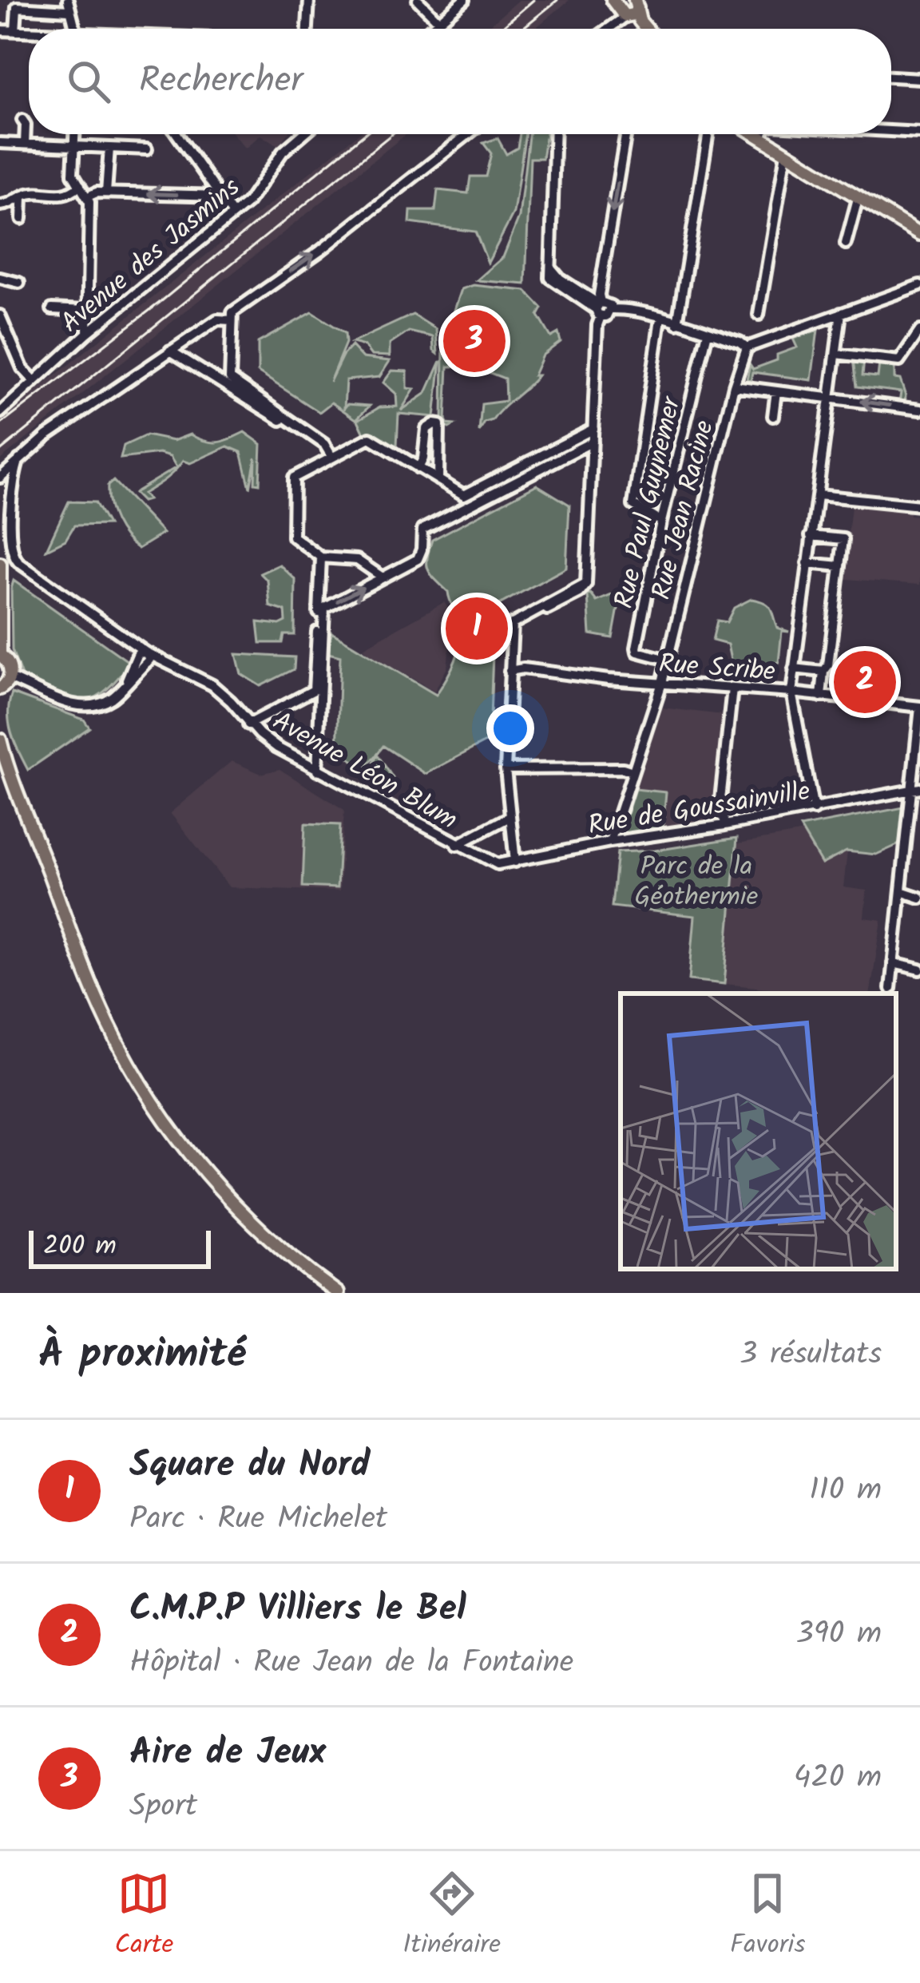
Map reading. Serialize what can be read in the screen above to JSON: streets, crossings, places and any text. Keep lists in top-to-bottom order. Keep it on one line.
{"streets":{"street":["Avenue des Jasmins","Rue Paul Guynemer","Rue Jean Racine","Rue Scribe","Avenue Léon Blum","Rue de Goussainville"]},"crossings":[["Rue Paul Guynemer","Rue Jean Racine"],["Rue Jean Racine","Rue Scribe"],["Rue Jean Racine","Rue de Goussainville"],["Avenue Léon Blum","Rue de Goussainville"]],"parks":["Parc de la Géothermie"],"scale_bar":"200 m","page":{"search":"Rechercher","pins":["3","1","2"],"scale":"200 m","heading":["À proximité","3 résultats"],"list":[{"mark":"1","name":"Square du Nord","note":"Parc · Rue Michelet","value":"110 m"},{"mark":"2","name":"C.M.P.P Villiers le Bel","note":"Hôpital · Rue Jean de la Fontaine","value":"390 m"},{"mark":"3","name":"Aire de Jeux","note":"Sport","value":"420 m"}],"nav":["Carte","Itinéraire","Favoris"]}}
